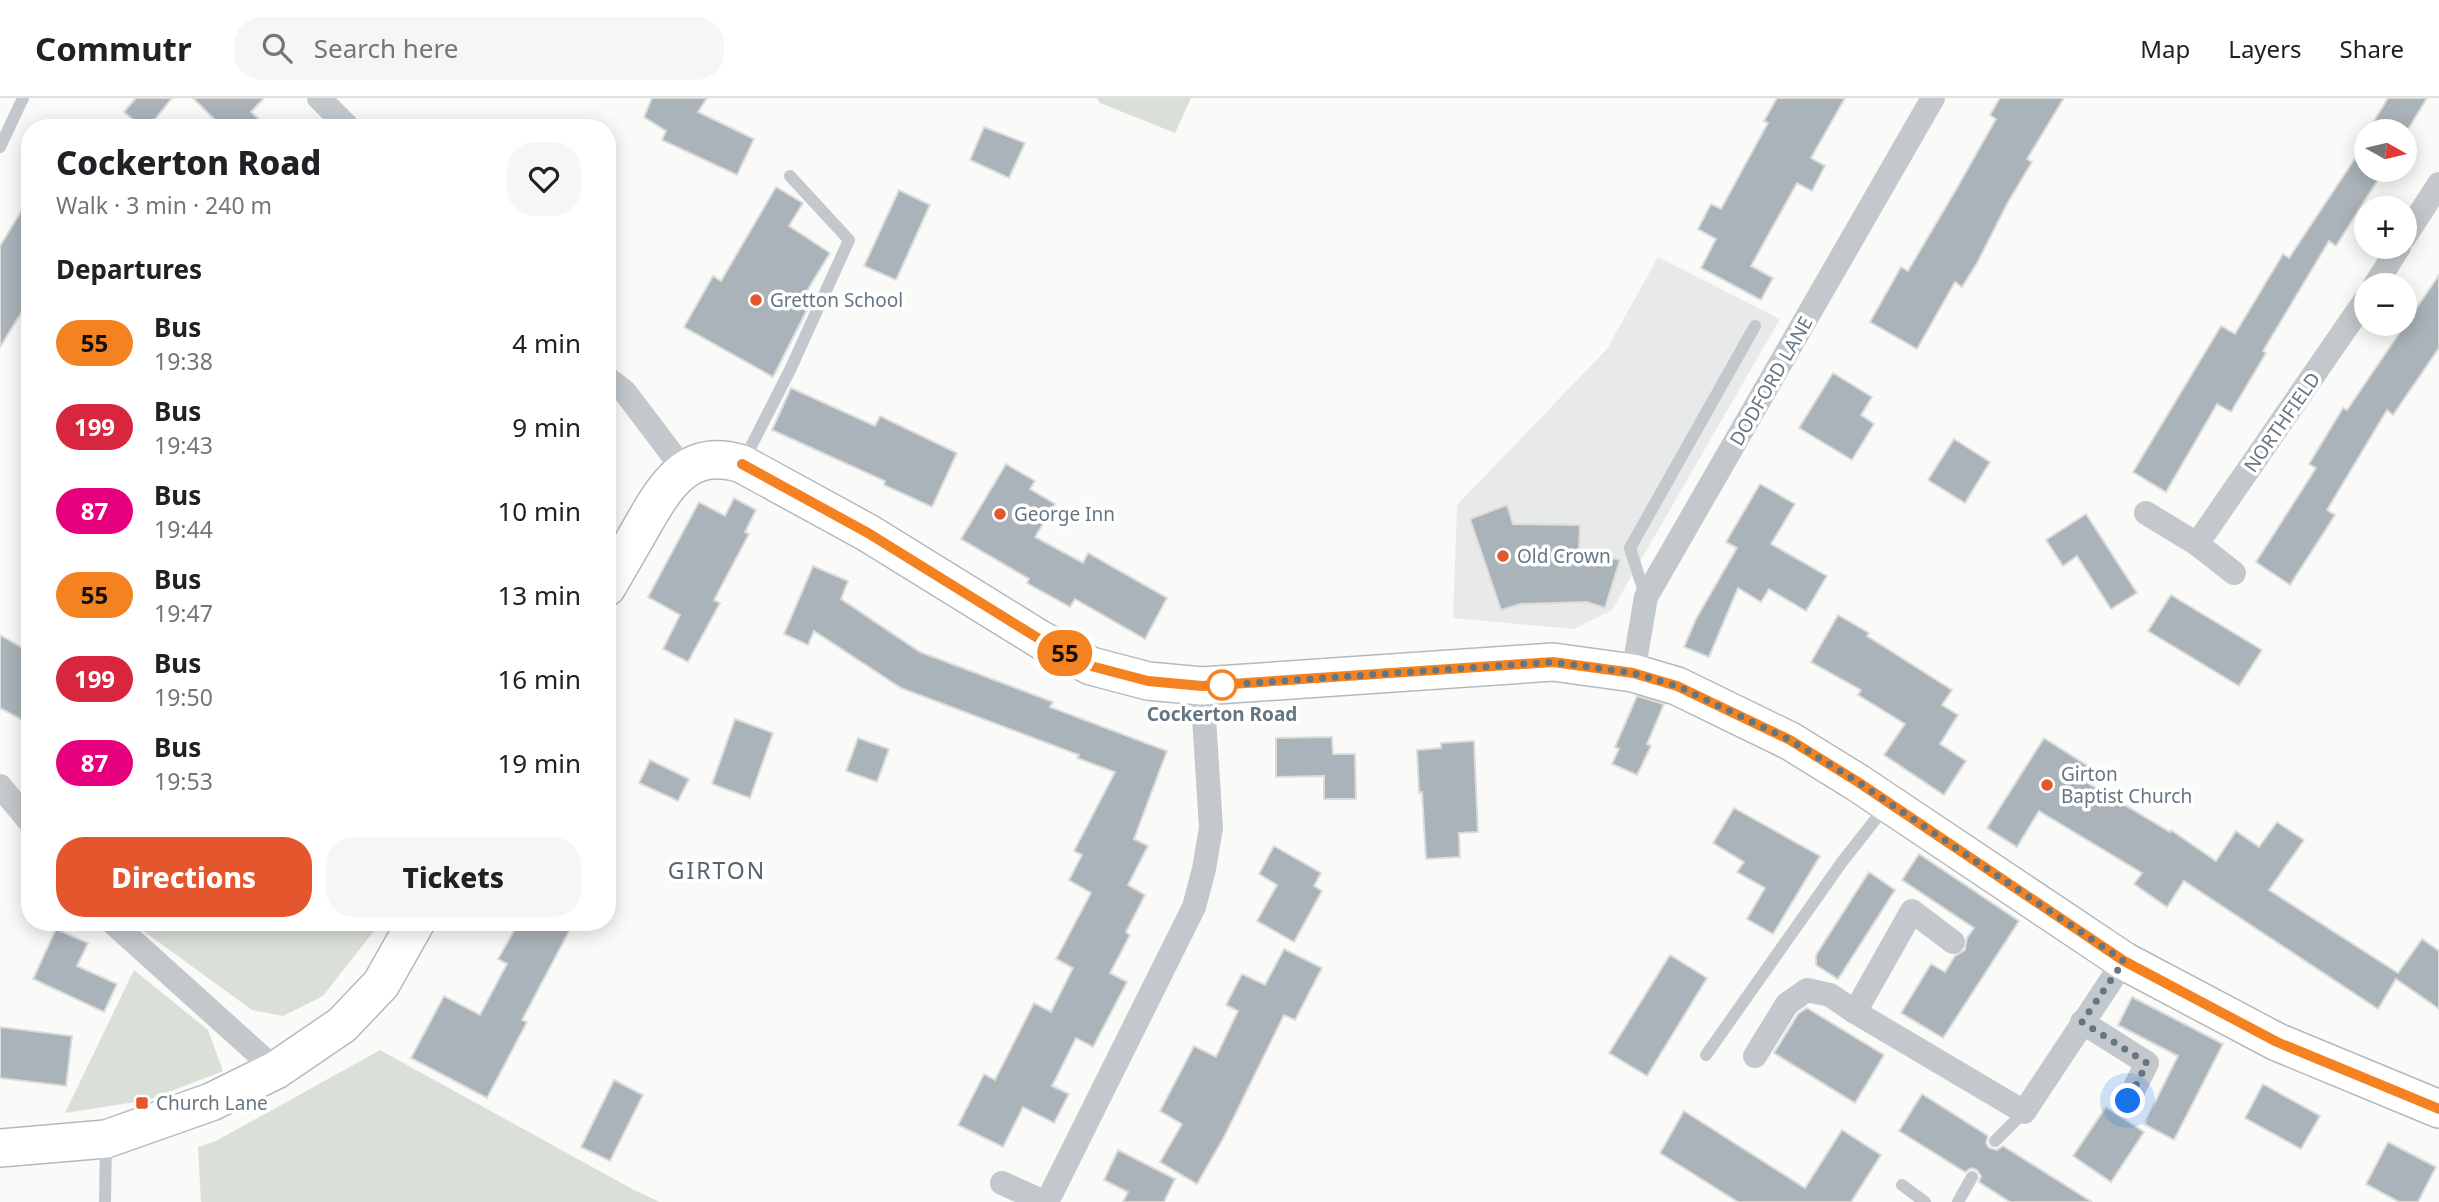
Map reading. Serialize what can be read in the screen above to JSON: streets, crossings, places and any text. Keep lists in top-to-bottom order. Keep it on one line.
{"streets":{"street":["DODFORD LANE","NORTHFIELD"]},"districts":["GIRTON"],"places":{"other":["Gretton School","George Inn","Old Crown","Cockerton Road","Girton Baptist Church"],"transit":["Church Lane"]},"lines":["bus line 55"],"north":"right","page":{"header":"Commutr","search":"Search here","nav":["Map","Layers","Share"],"on_map":"55","map_buttons":["+","−"],"heading":[["Cockerton Road","Walk · 3 min · 240 m"],"Departures"],"list":[{"mark":"55","name":"Bus","note":"19:38","value":"4 min"},{"mark":"199","name":"Bus","note":"19:43","value":"9 min"},{"mark":"87","name":"Bus","note":"19:44","value":"10 min"},{"mark":"55","name":"Bus","note":"19:47","value":"13 min"},{"mark":"199","name":"Bus","note":"19:50","value":"16 min"},{"mark":"87","name":"Bus","note":"19:53","value":"19 min"}],"buttons":["Directions","Tickets"]}}
